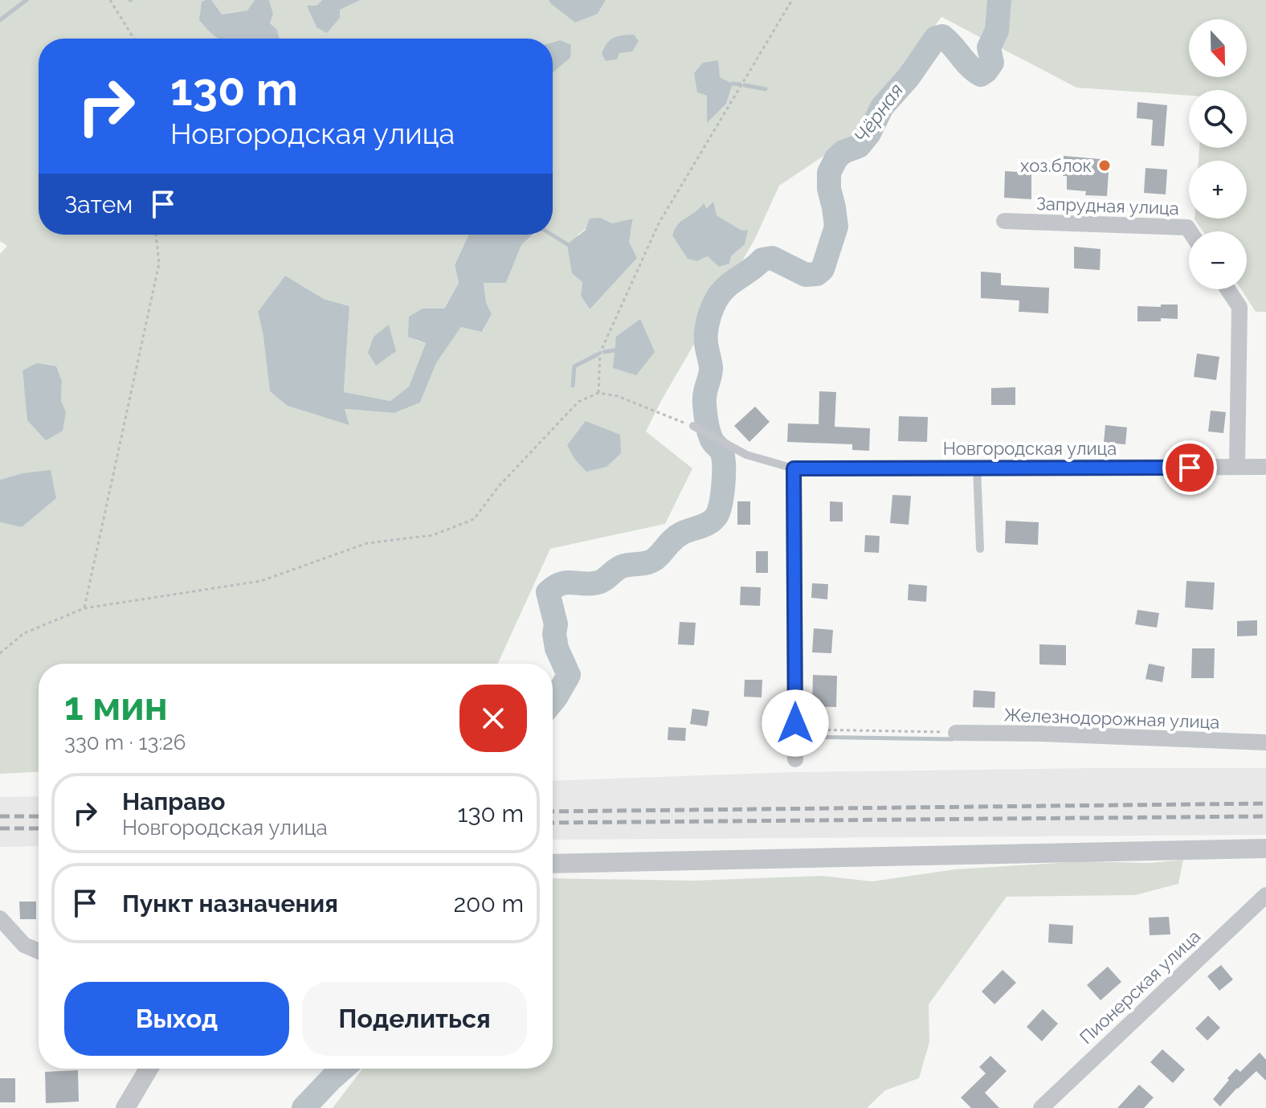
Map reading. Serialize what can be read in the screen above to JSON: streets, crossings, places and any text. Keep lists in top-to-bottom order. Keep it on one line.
{"streets":{"street":["Запрудная улица","Новгородская улица","Железнодорожная улица","Пионерская улица"]},"water":["Чёрная"],"places":["хоз.блок"],"north":"bottom","page":{"map_buttons":["+","−"],"turn":["130 m","Новгородская улица"],"then":"Затем","heading":["1 мин","330 m · 13:26"],"list":[{"name":"Направо","note":"Новгородская улица","value":"130 m"},{"name":"Пункт назначения","value":"200 m"}],"buttons":["Выход","Поделиться"]}}
